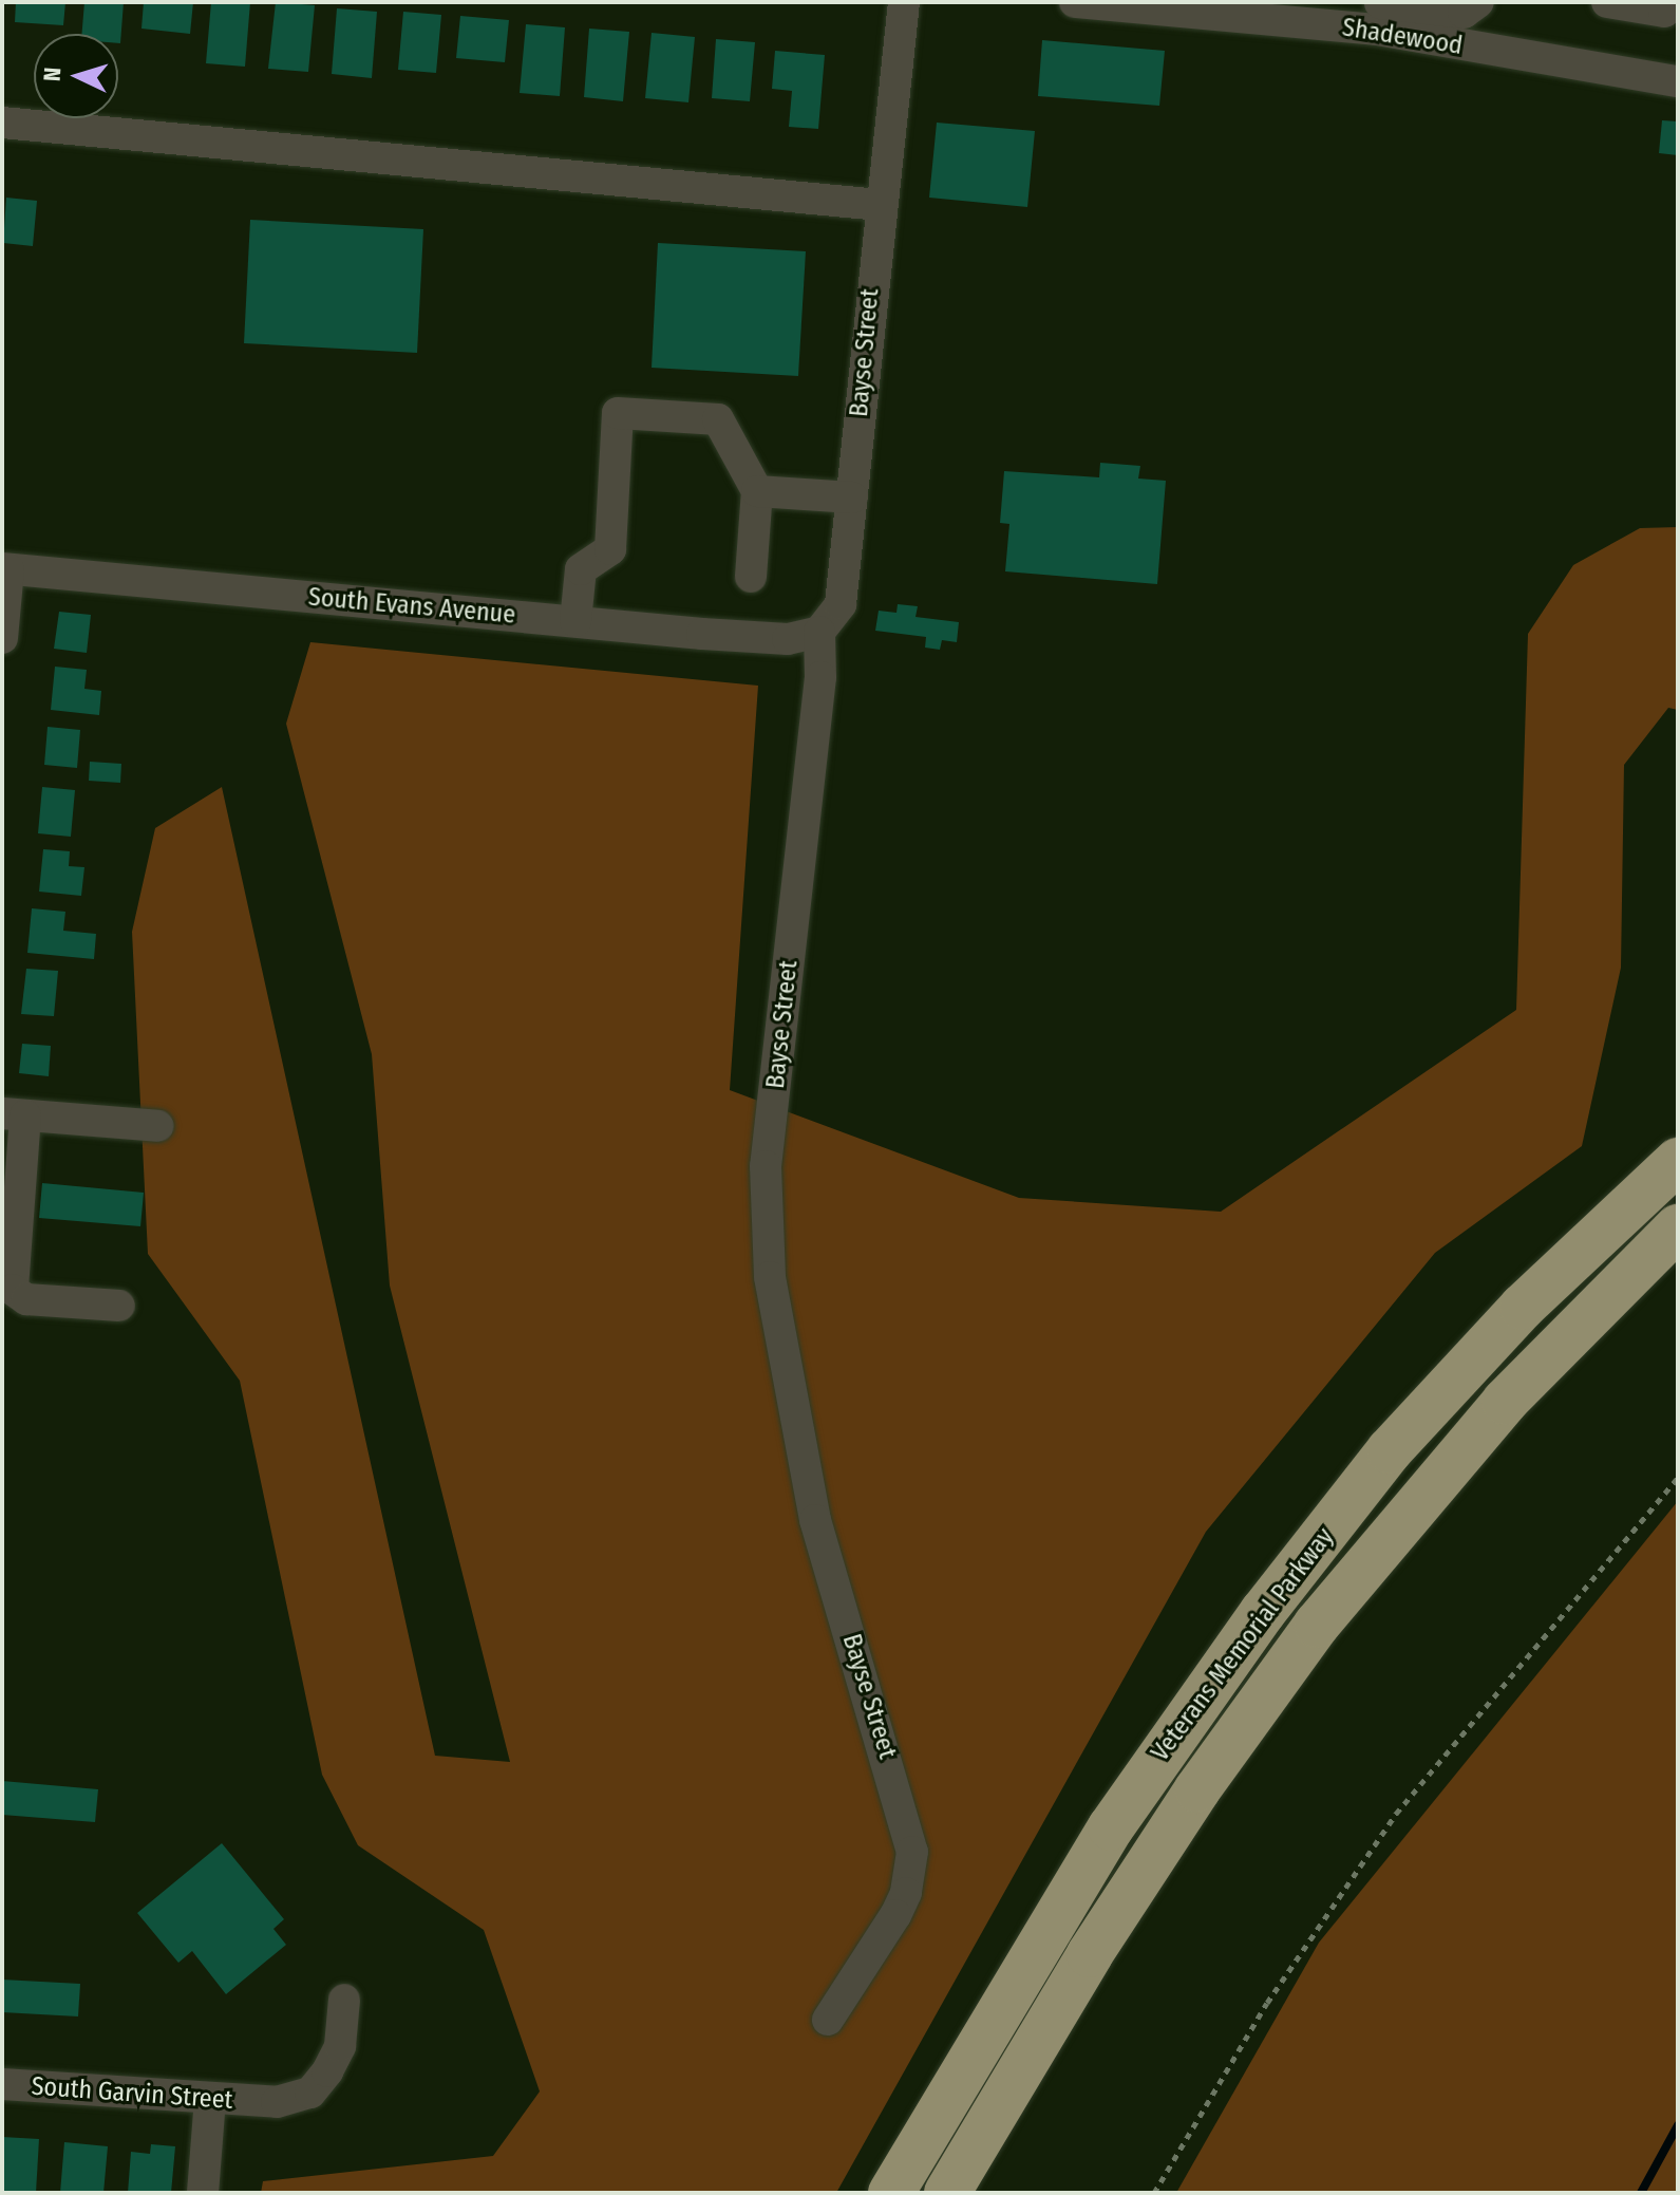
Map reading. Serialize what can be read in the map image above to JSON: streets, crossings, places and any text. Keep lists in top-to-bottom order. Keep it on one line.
{"streets":{"highway":["Veterans Memorial Parkway"],"street":["Shadewood","Bayse Street","South Evans Avenue","South Garvin Street"]},"crossings":[["Bayse Street","South Evans Avenue"]],"north":"left"}
